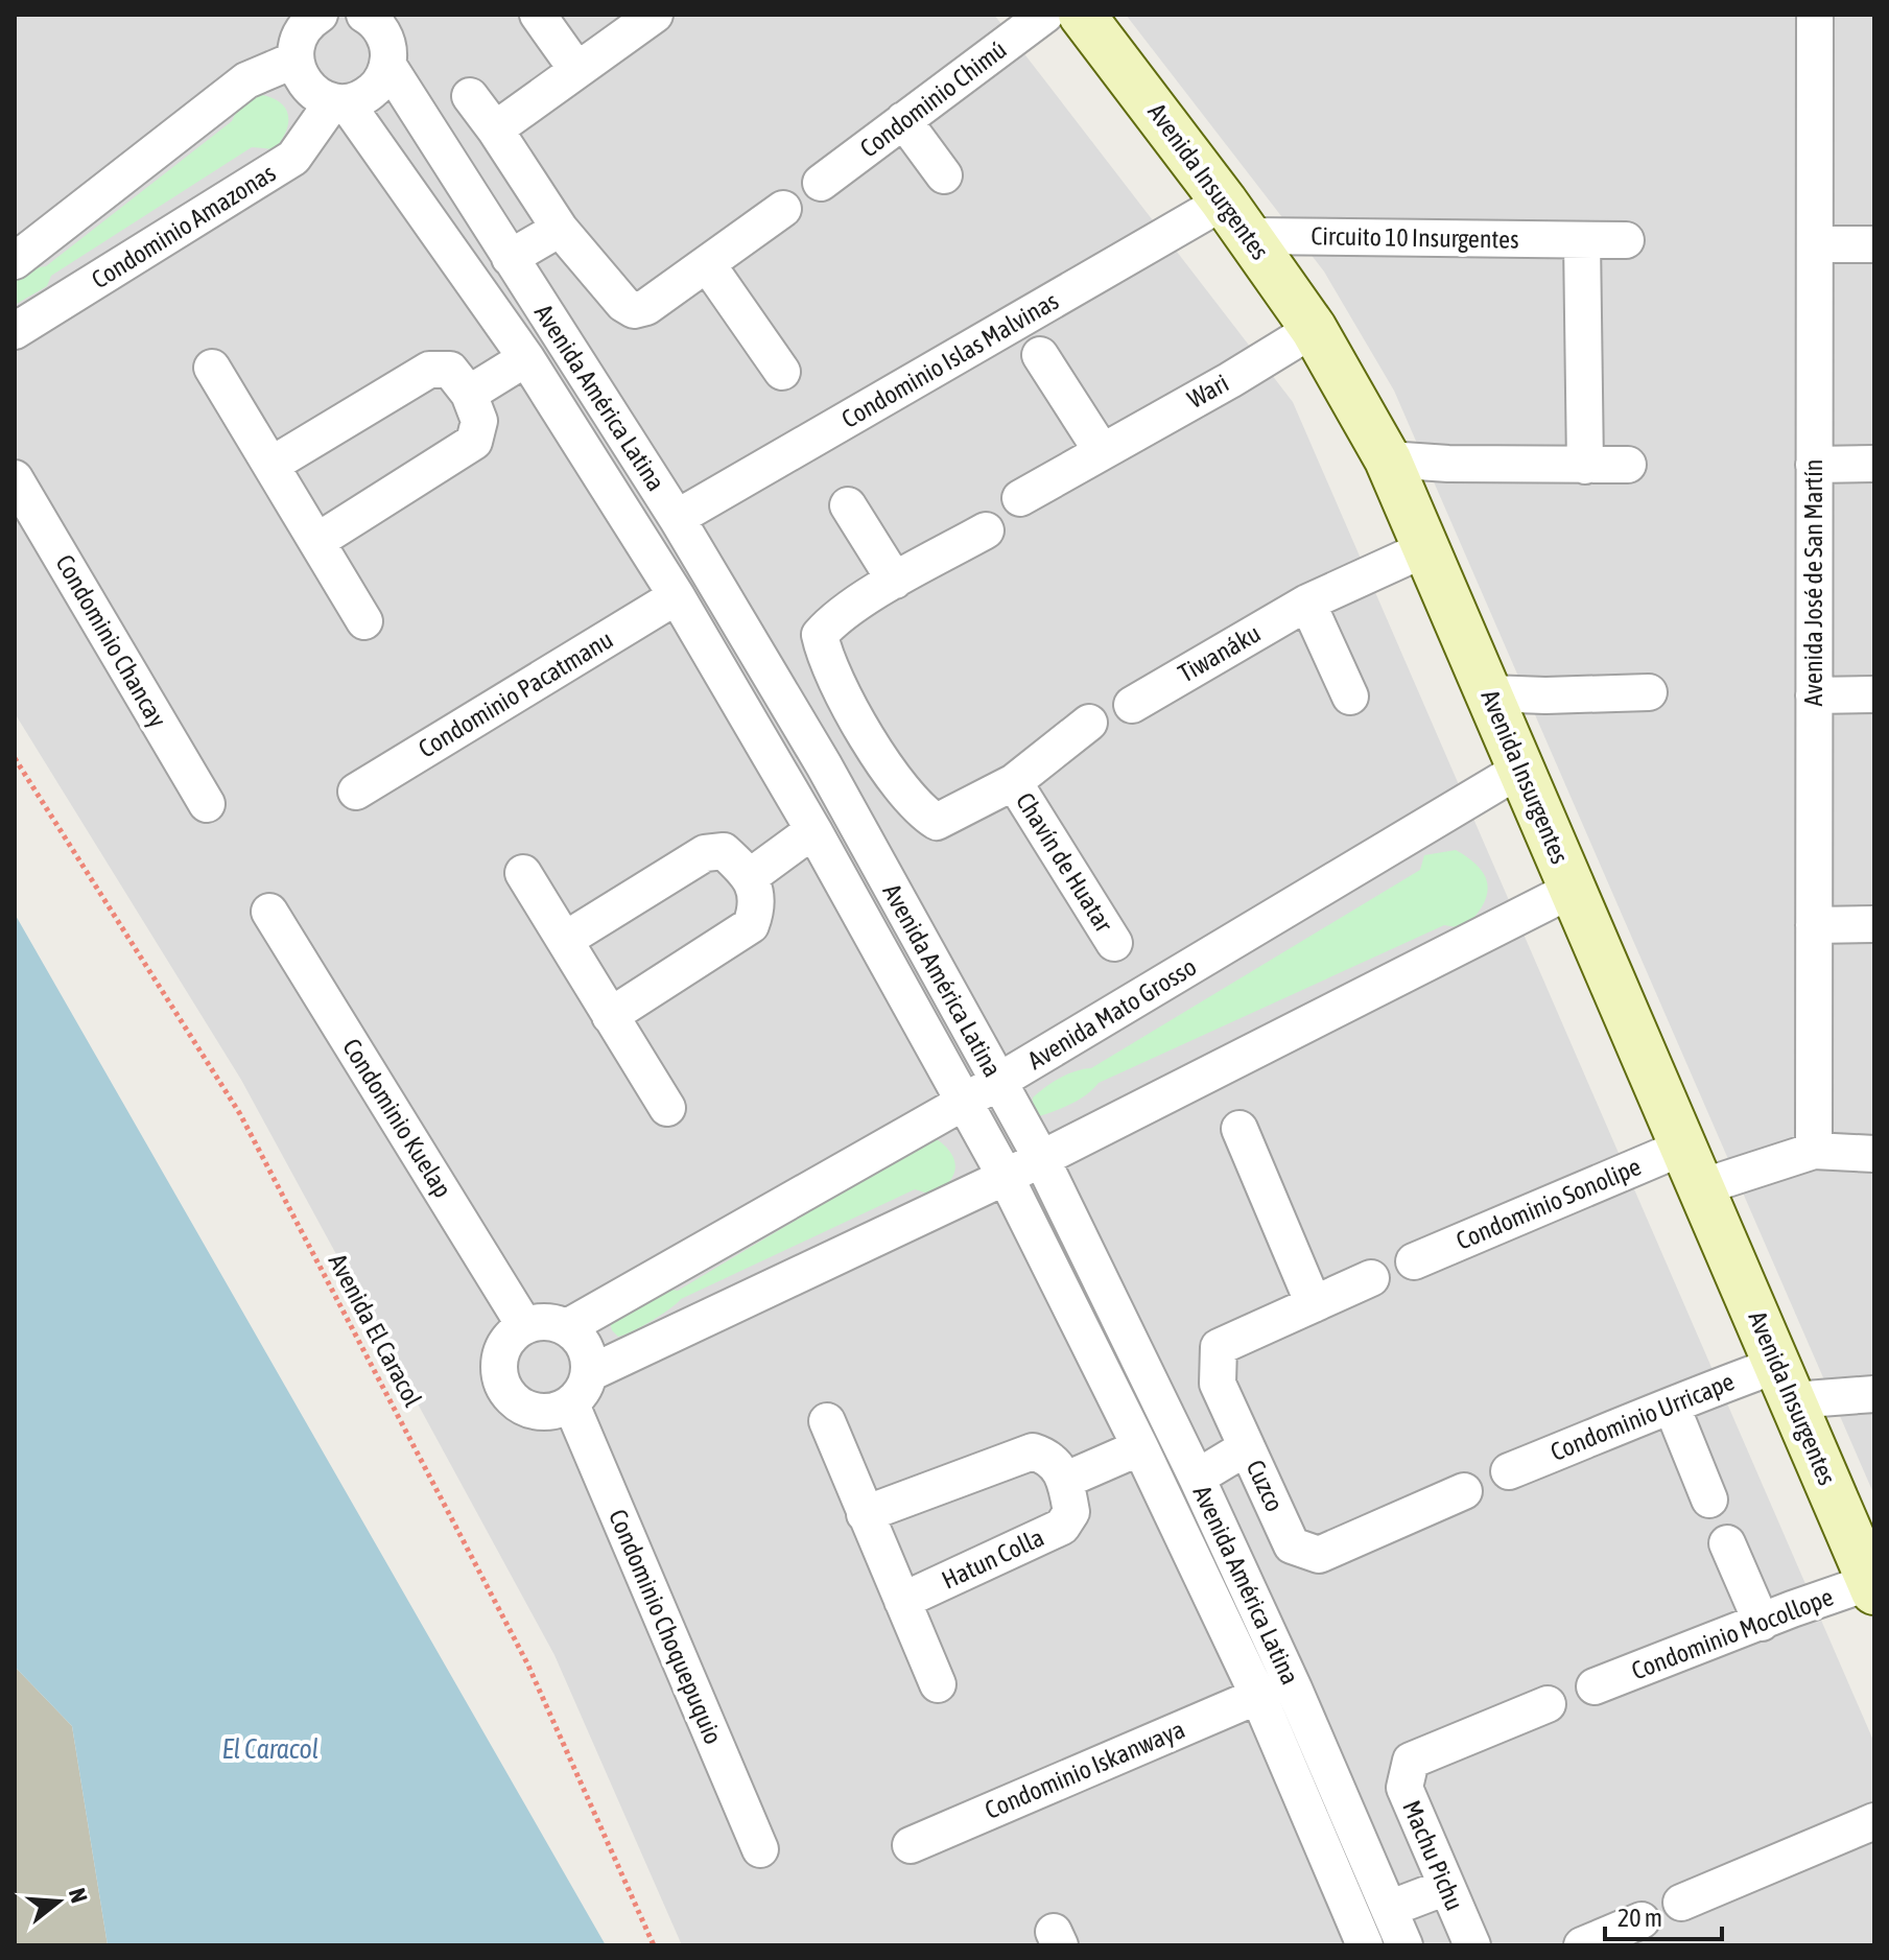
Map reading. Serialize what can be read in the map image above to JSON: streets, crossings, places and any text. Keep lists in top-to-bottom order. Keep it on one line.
{"streets":{"main road":["Avenida Insurgentes"],"street":["Condominio Chimú","Condominio Amazonas","Circuito 10 Insurgentes","Condominio Islas Malvinas","Wari","Avenida América Latina","Avenida José de San Martín","Condominio Chancay","Tiwanáku","Condominio Pacatmanu","Chavín de Huatar","Avenida Mato Grosso","Condominio Kuelap","Condominio Sonolipe","Condominio Urricape","Cuzco","Hatun Colla","Condominio Choquepuquio","Condominio Mocollope","Condominio Iskanwaya","Machu Pichu"],"path":["Avenida El Caracol"]},"crossings":[["Avenida Insurgentes","Circuito 10 Insurgentes"],["Avenida Insurgentes","Condominio Islas Malvinas"],["Avenida Insurgentes","Wari"],["Avenida Insurgentes","Tiwanáku"],["Avenida Insurgentes","Avenida Mato Grosso"],["Avenida Insurgentes","Condominio Sonolipe"],["Avenida Insurgentes","Condominio Urricape"],["Avenida Insurgentes","Condominio Mocollope"],["Condominio Amazonas","Avenida América Latina"],["Circuito 10 Insurgentes","Condominio Islas Malvinas"],["Condominio Islas Malvinas","Avenida América Latina"],["Avenida América Latina","Condominio Pacatmanu"],["Avenida América Latina","Avenida Mato Grosso"],["Avenida América Latina","Condominio Iskanwaya"],["Avenida José de San Martín","Condominio Sonolipe"],["Avenida Mato Grosso","Condominio Kuelap"],["Avenida Mato Grosso","Condominio Choquepuquio"],["Condominio Kuelap","Condominio Choquepuquio"]],"water":["El Caracol"],"scale_bar":"20 m","north":"right"}
